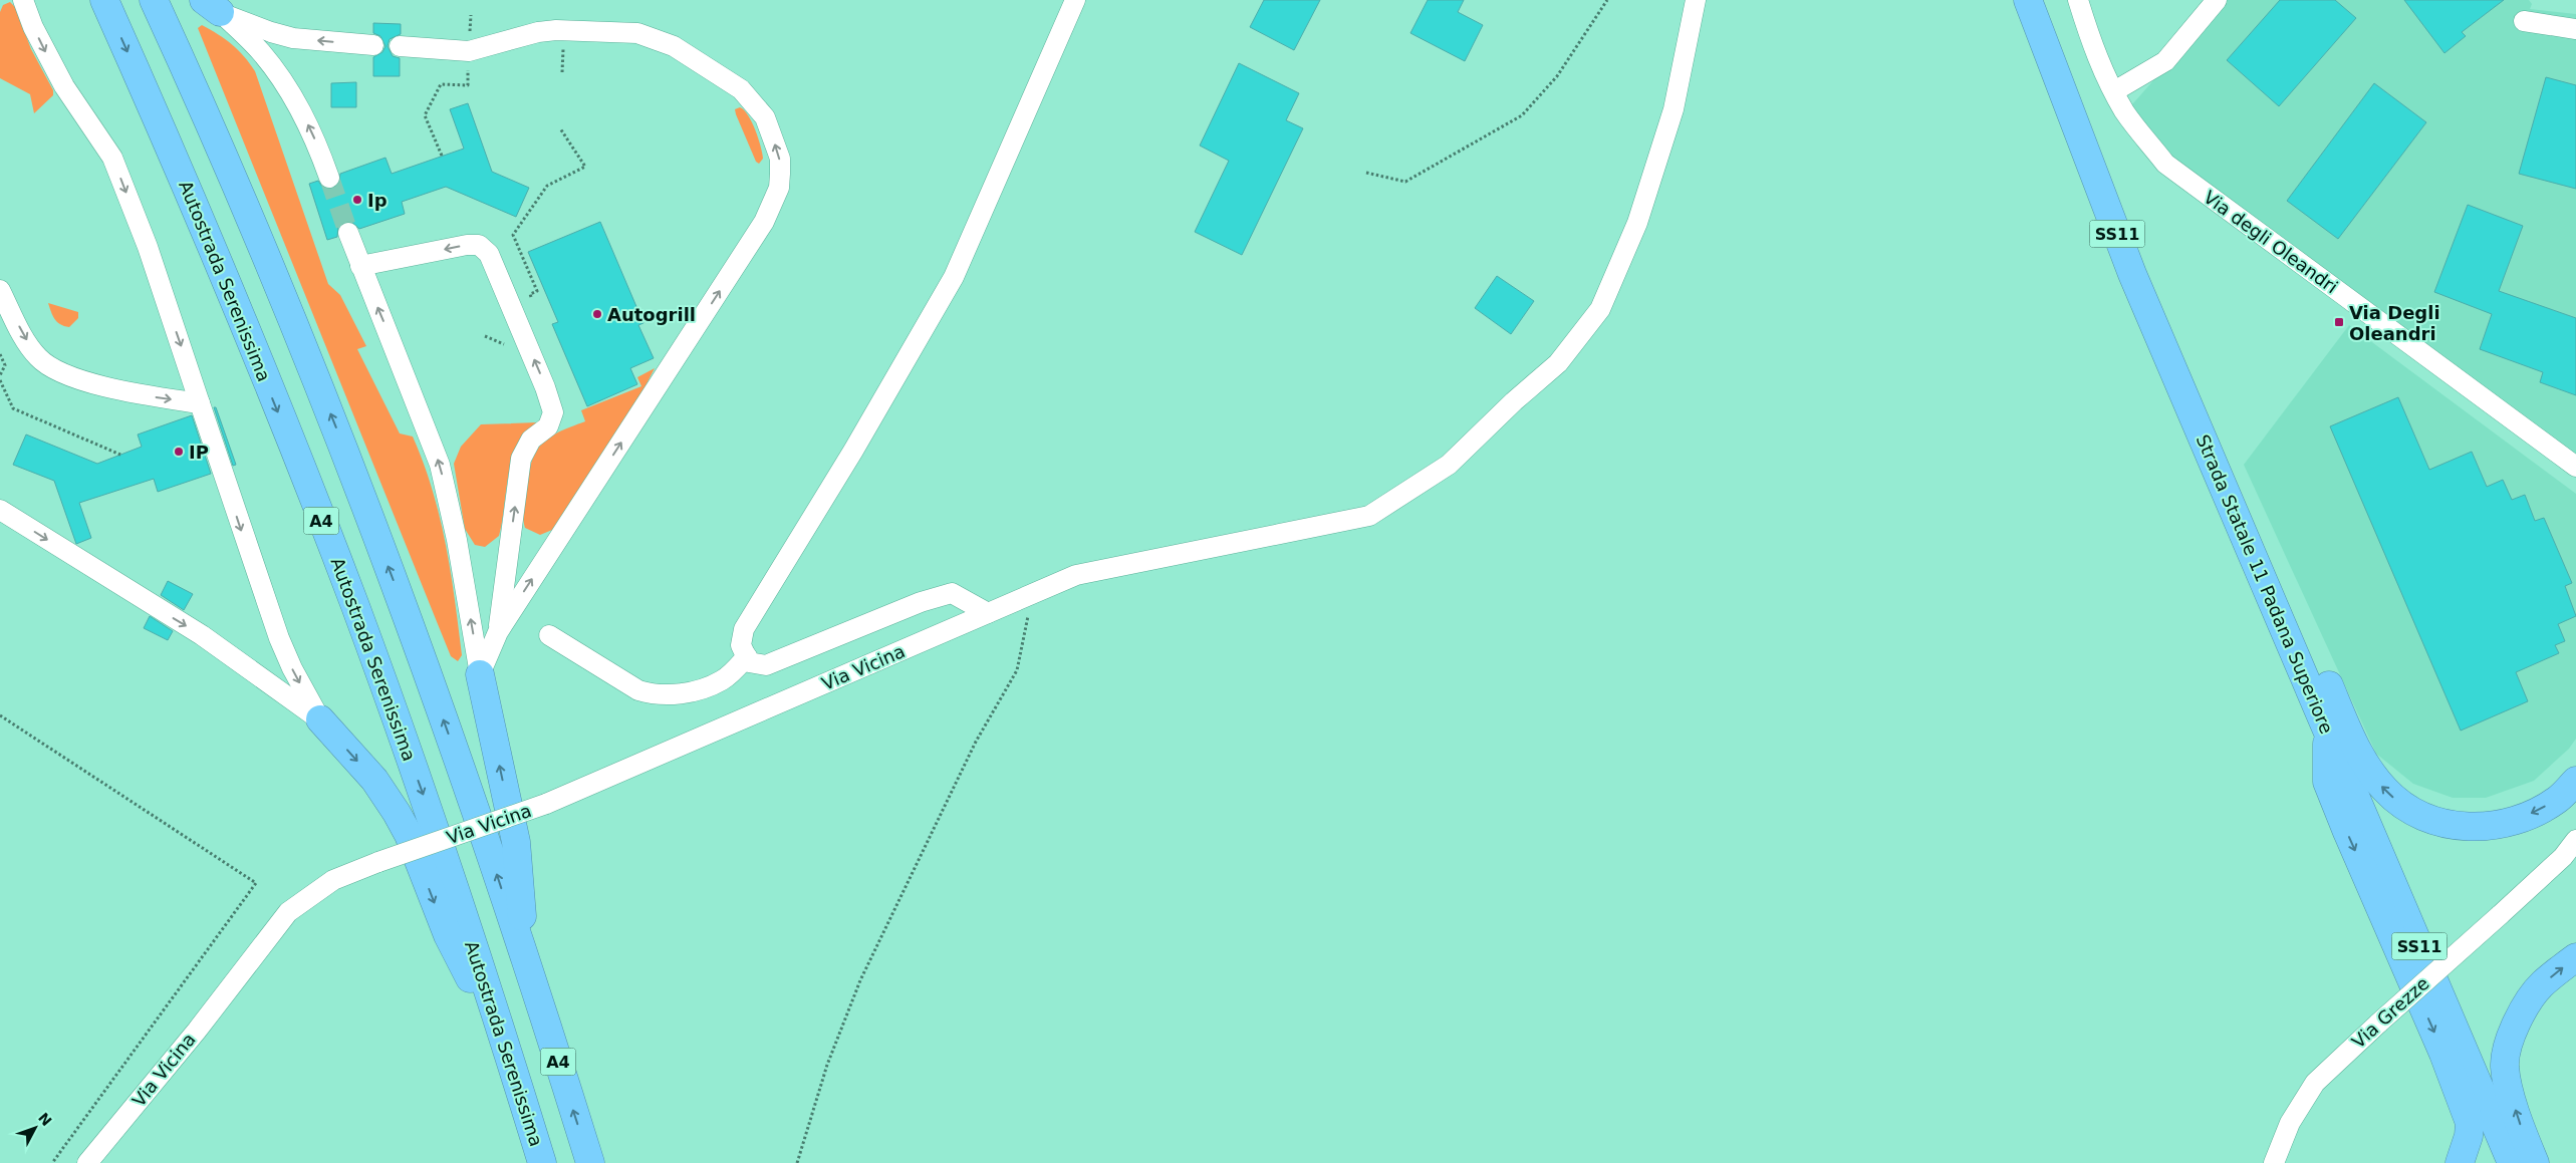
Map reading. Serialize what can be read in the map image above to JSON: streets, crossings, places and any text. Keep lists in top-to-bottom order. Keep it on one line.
{"streets":{"highway":["SS11","Autostrada Serenissima","A4","Strada Statale 11 Padana Superiore"],"street":["Via degli Oleandri","Via Vicina","Via Grezze"]},"places":{"other":["Ip","Autogrill","IP"],"transit":["Via Degli Oleandri"]},"north":"top right"}
